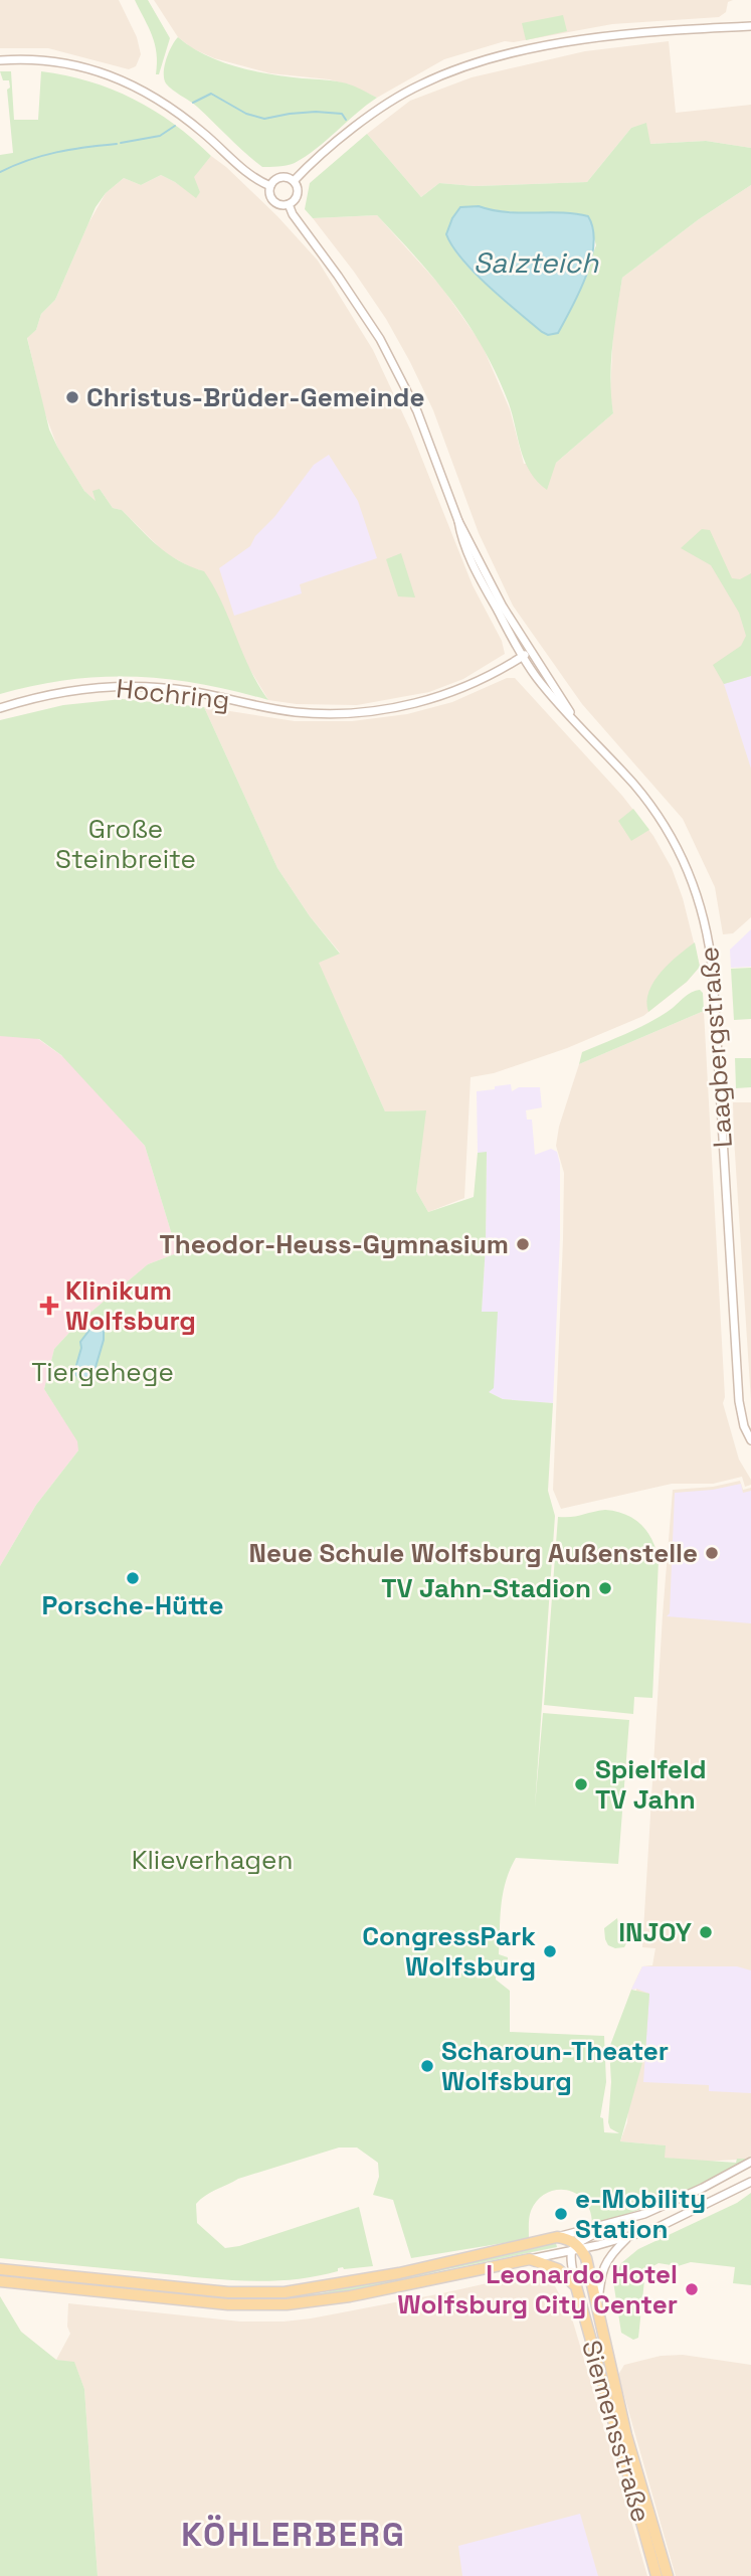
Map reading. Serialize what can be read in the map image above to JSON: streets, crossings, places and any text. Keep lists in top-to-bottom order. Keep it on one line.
{"streets":{"main road":["Siemensstraße"],"street":["Hochring","Laagbergstraße"]},"crossings":[["Hochring","Laagbergstraße"]],"districts":["KÖHLERBERG"],"water":["Salzteich"],"parks":["Große Steinbreite","Tiergehege","Klieverhagen"],"places":{"other":["Christus-Brüder-Gemeinde","Theodor-Heuss-Gymnasium","Neue Schule Wolfsburg Außenstelle","Porsche-Hütte","TV Jahn-Stadion","Spielfeld TV Jahn","INJOY","CongressPark Wolfsburg","Scharoun-Theater Wolfsburg","e-Mobility Station","Leonardo Hotel Wolfsburg City Center"],"health":["Klinikum Wolfsburg"]}}
